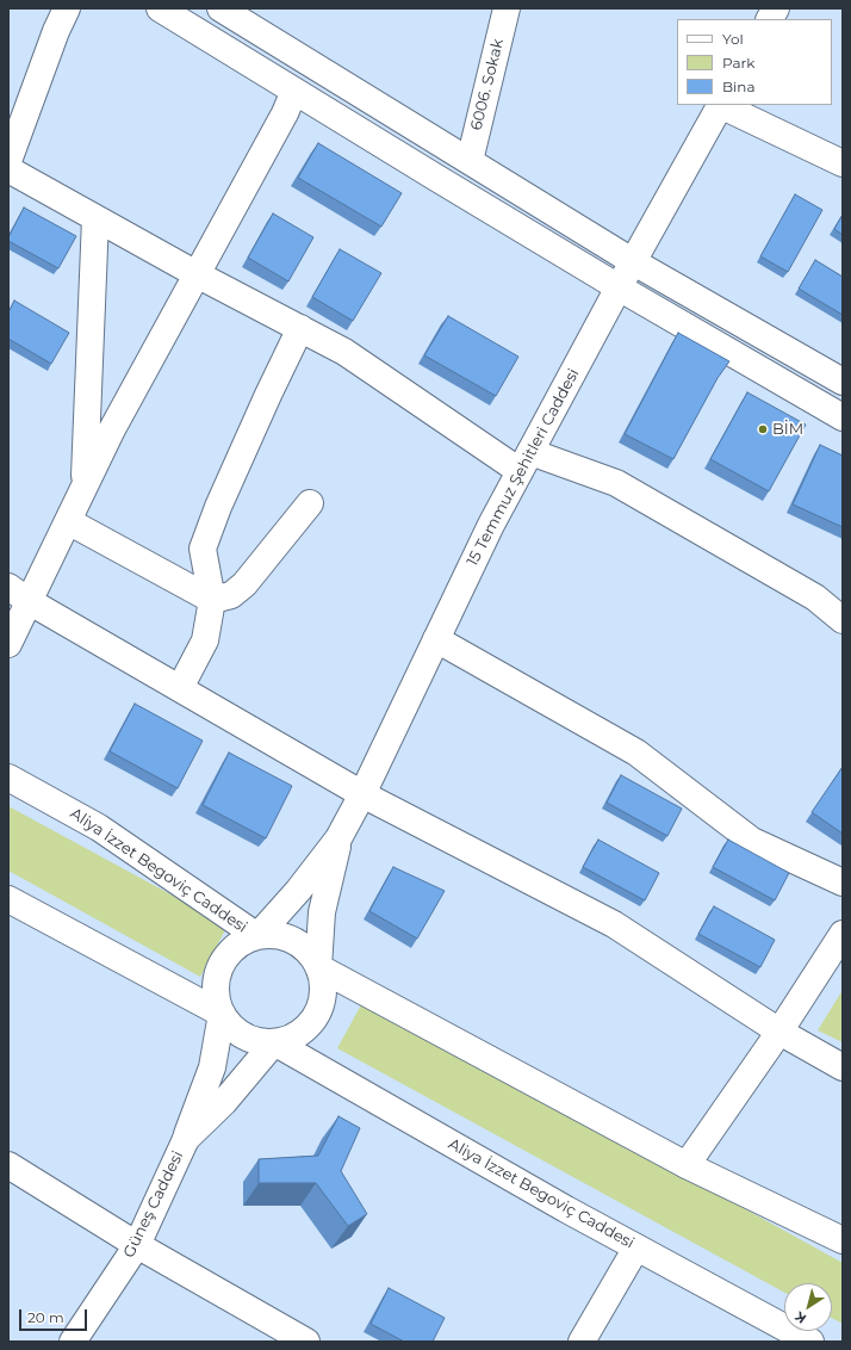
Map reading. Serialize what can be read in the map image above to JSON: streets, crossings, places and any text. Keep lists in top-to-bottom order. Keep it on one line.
{"streets":{"street":["6006. Sokak","15 Temmuz Şehitleri Caddesi","Aliya İzzet Begoviç Caddesi","Güneş Caddesi"]},"crossings":[["Aliya İzzet Begoviç Caddesi","Güneş Caddesi"]],"places":["BİM"],"legend":["Yol","Park","Bina"],"scale_bar":"20 m","north":"bottom left"}
